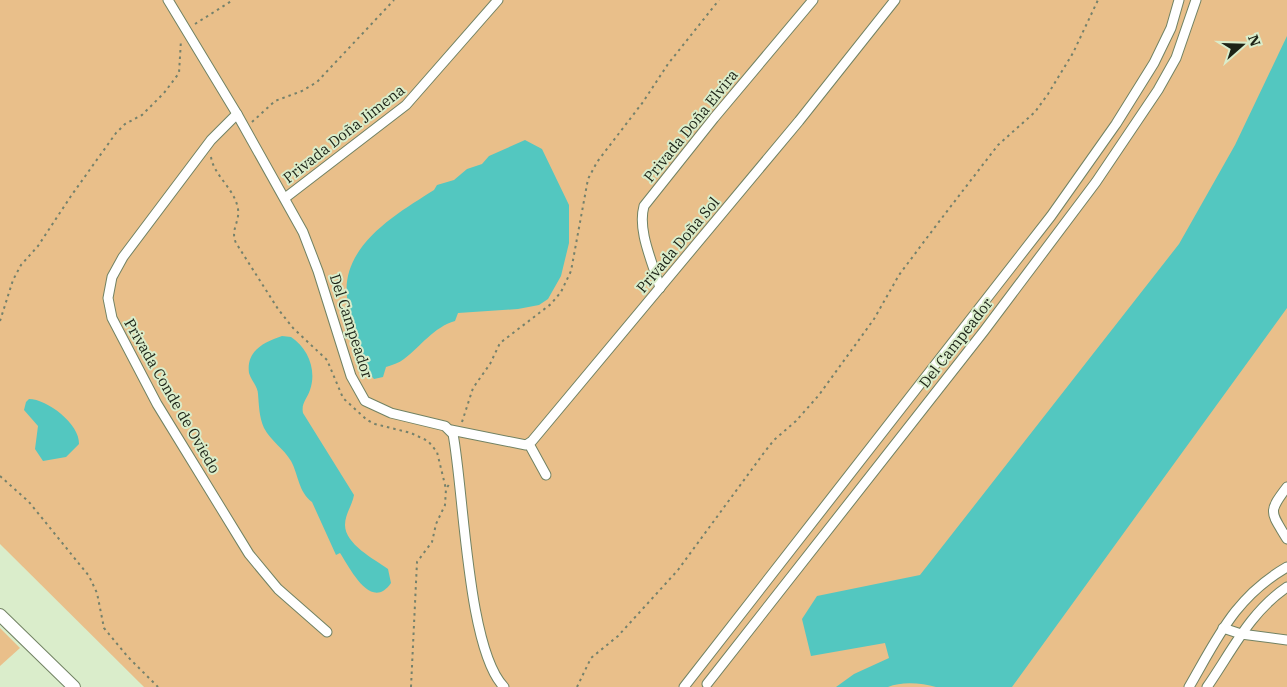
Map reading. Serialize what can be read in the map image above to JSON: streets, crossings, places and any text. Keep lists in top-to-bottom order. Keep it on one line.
{"streets":{"street":["Privada Doña Elvira","Privada Doña Jimena","Privada Doña Sol","Del Campeador","Privada Conde de Oviedo"]},"crossings":[["Privada Doña Elvira","Privada Doña Sol"],["Privada Doña Jimena","Del Campeador"],["Del Campeador","Privada Conde de Oviedo"]],"north":"right"}
